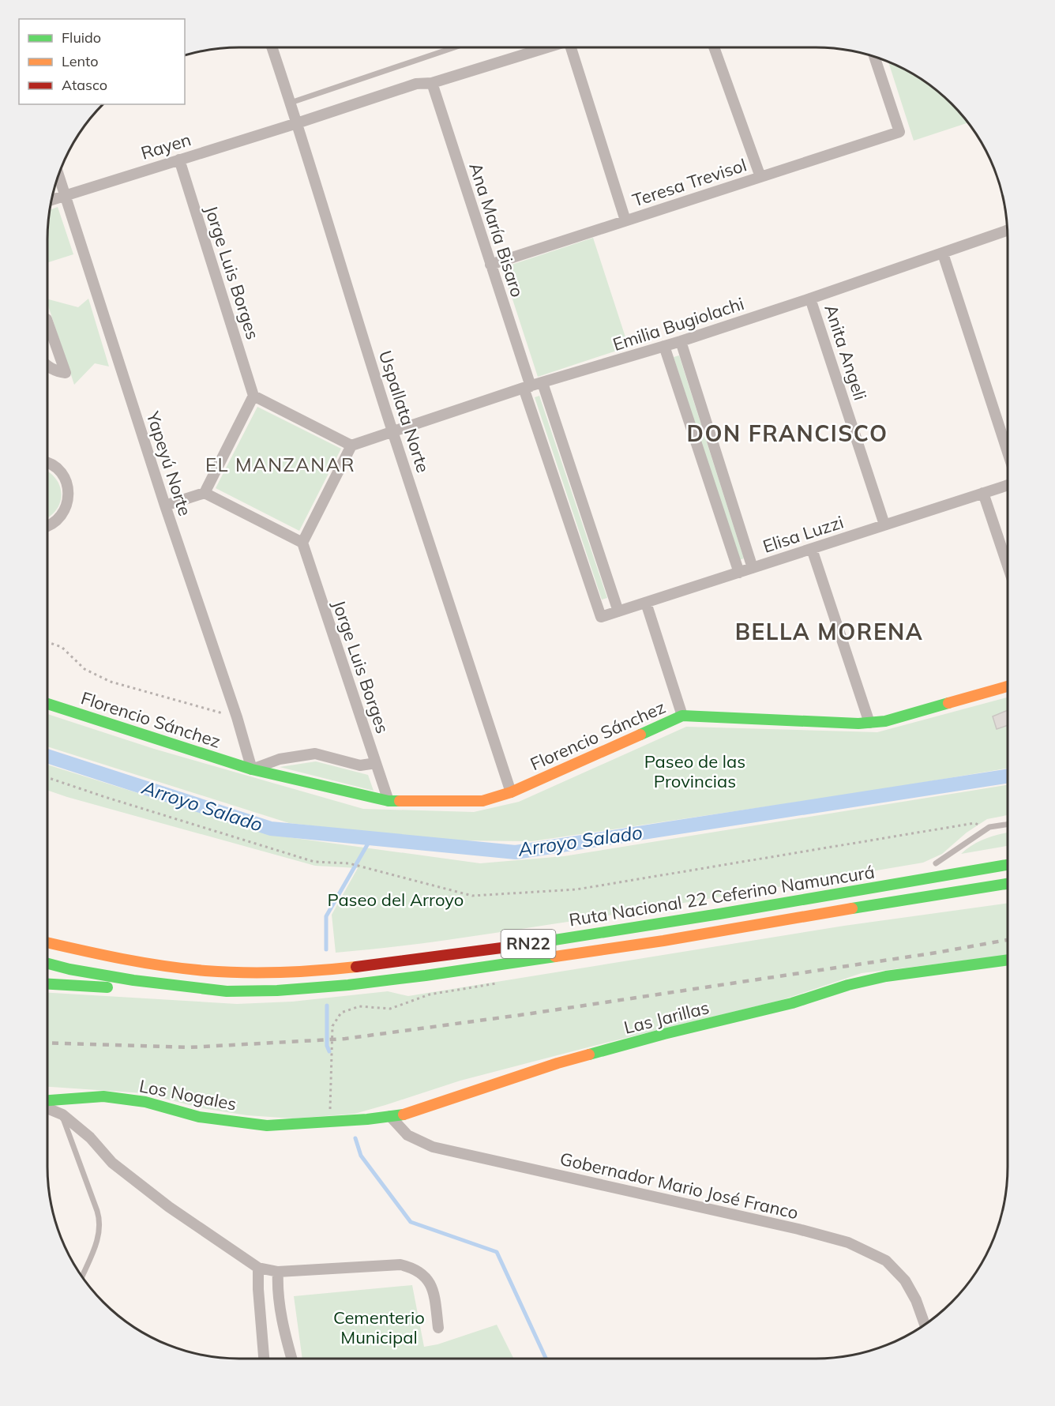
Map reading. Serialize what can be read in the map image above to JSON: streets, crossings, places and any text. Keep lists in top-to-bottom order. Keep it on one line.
{"streets":{"main road":["Florencio Sánchez","Ruta Nacional 22 Ceferino Namuncurá","RN22","Las Jarillas","Los Nogales"],"street":["Rayen","Teresa Trevisol","Ana María Bisaro","Jorge Luis Borges","Emilia Bugiolachi","Anita Angeli","Uspallata Norte","Yapeyú Norte","Elisa Luzzi","Gobernador Mario José Franco"]},"crossings":[["Rayen","Ana María Bisaro"],["Rayen","Jorge Luis Borges"],["Rayen","Uspallata Norte"],["Rayen","Yapeyú Norte"],["Teresa Trevisol","Ana María Bisaro"],["Ana María Bisaro","Emilia Bugiolachi"],["Ana María Bisaro","Elisa Luzzi"],["Jorge Luis Borges","Florencio Sánchez"],["Emilia Bugiolachi","Anita Angeli"],["Emilia Bugiolachi","Uspallata Norte"],["Anita Angeli","Elisa Luzzi"],["Uspallata Norte","Florencio Sánchez"],["Yapeyú Norte","Florencio Sánchez"],["Las Jarillas","Los Nogales"],["Las Jarillas","Gobernador Mario José Franco"]],"districts":["DON FRANCISCO","EL MANZANAR","BELLA MORENA"],"water":["Arroyo Salado"],"parks":["Paseo de las Provincias","Paseo del Arroyo","Cementerio Municipal"],"legend":["Fluido","Lento","Atasco"]}
